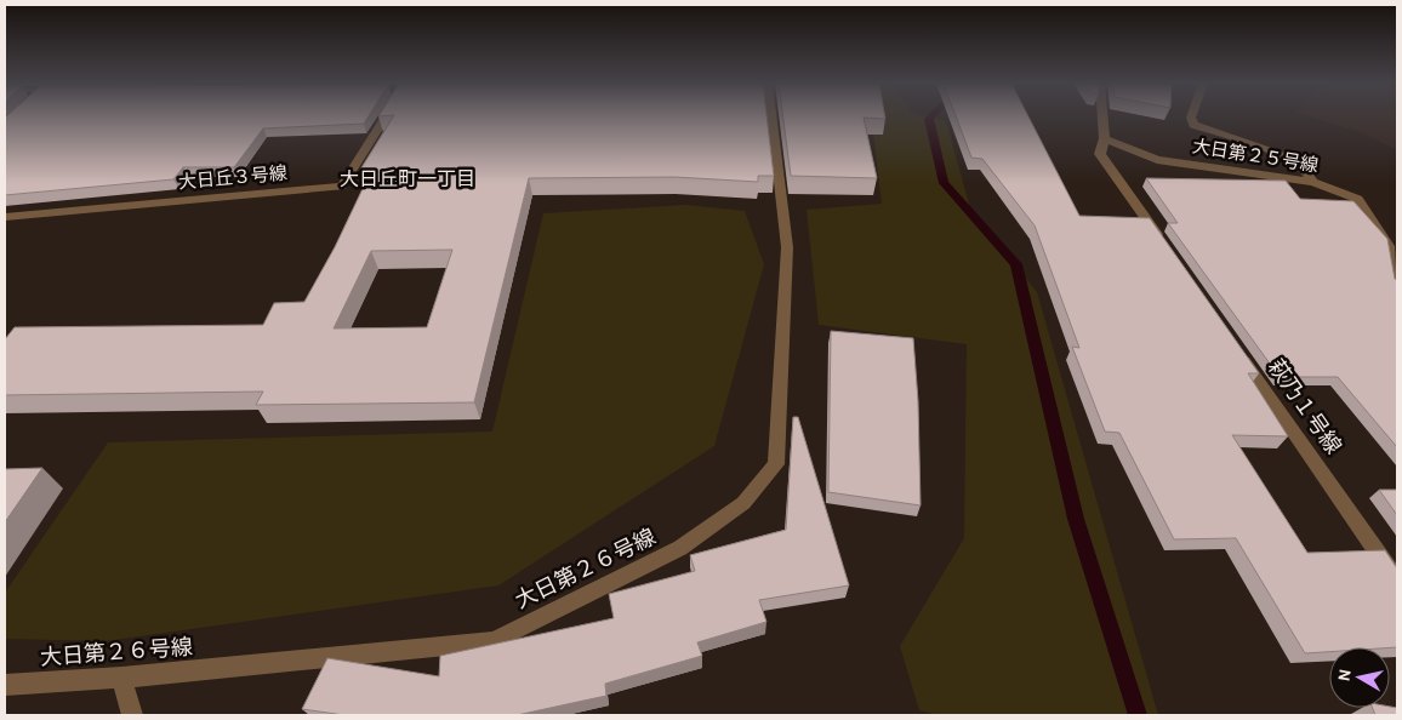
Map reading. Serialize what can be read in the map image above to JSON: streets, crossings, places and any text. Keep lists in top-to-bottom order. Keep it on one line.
{"streets":{"street":["大日第２５号線","大日丘３号線","萩乃１号線","大日第２６号線"]},"districts":["大日丘町一丁目"],"north":"left"}
